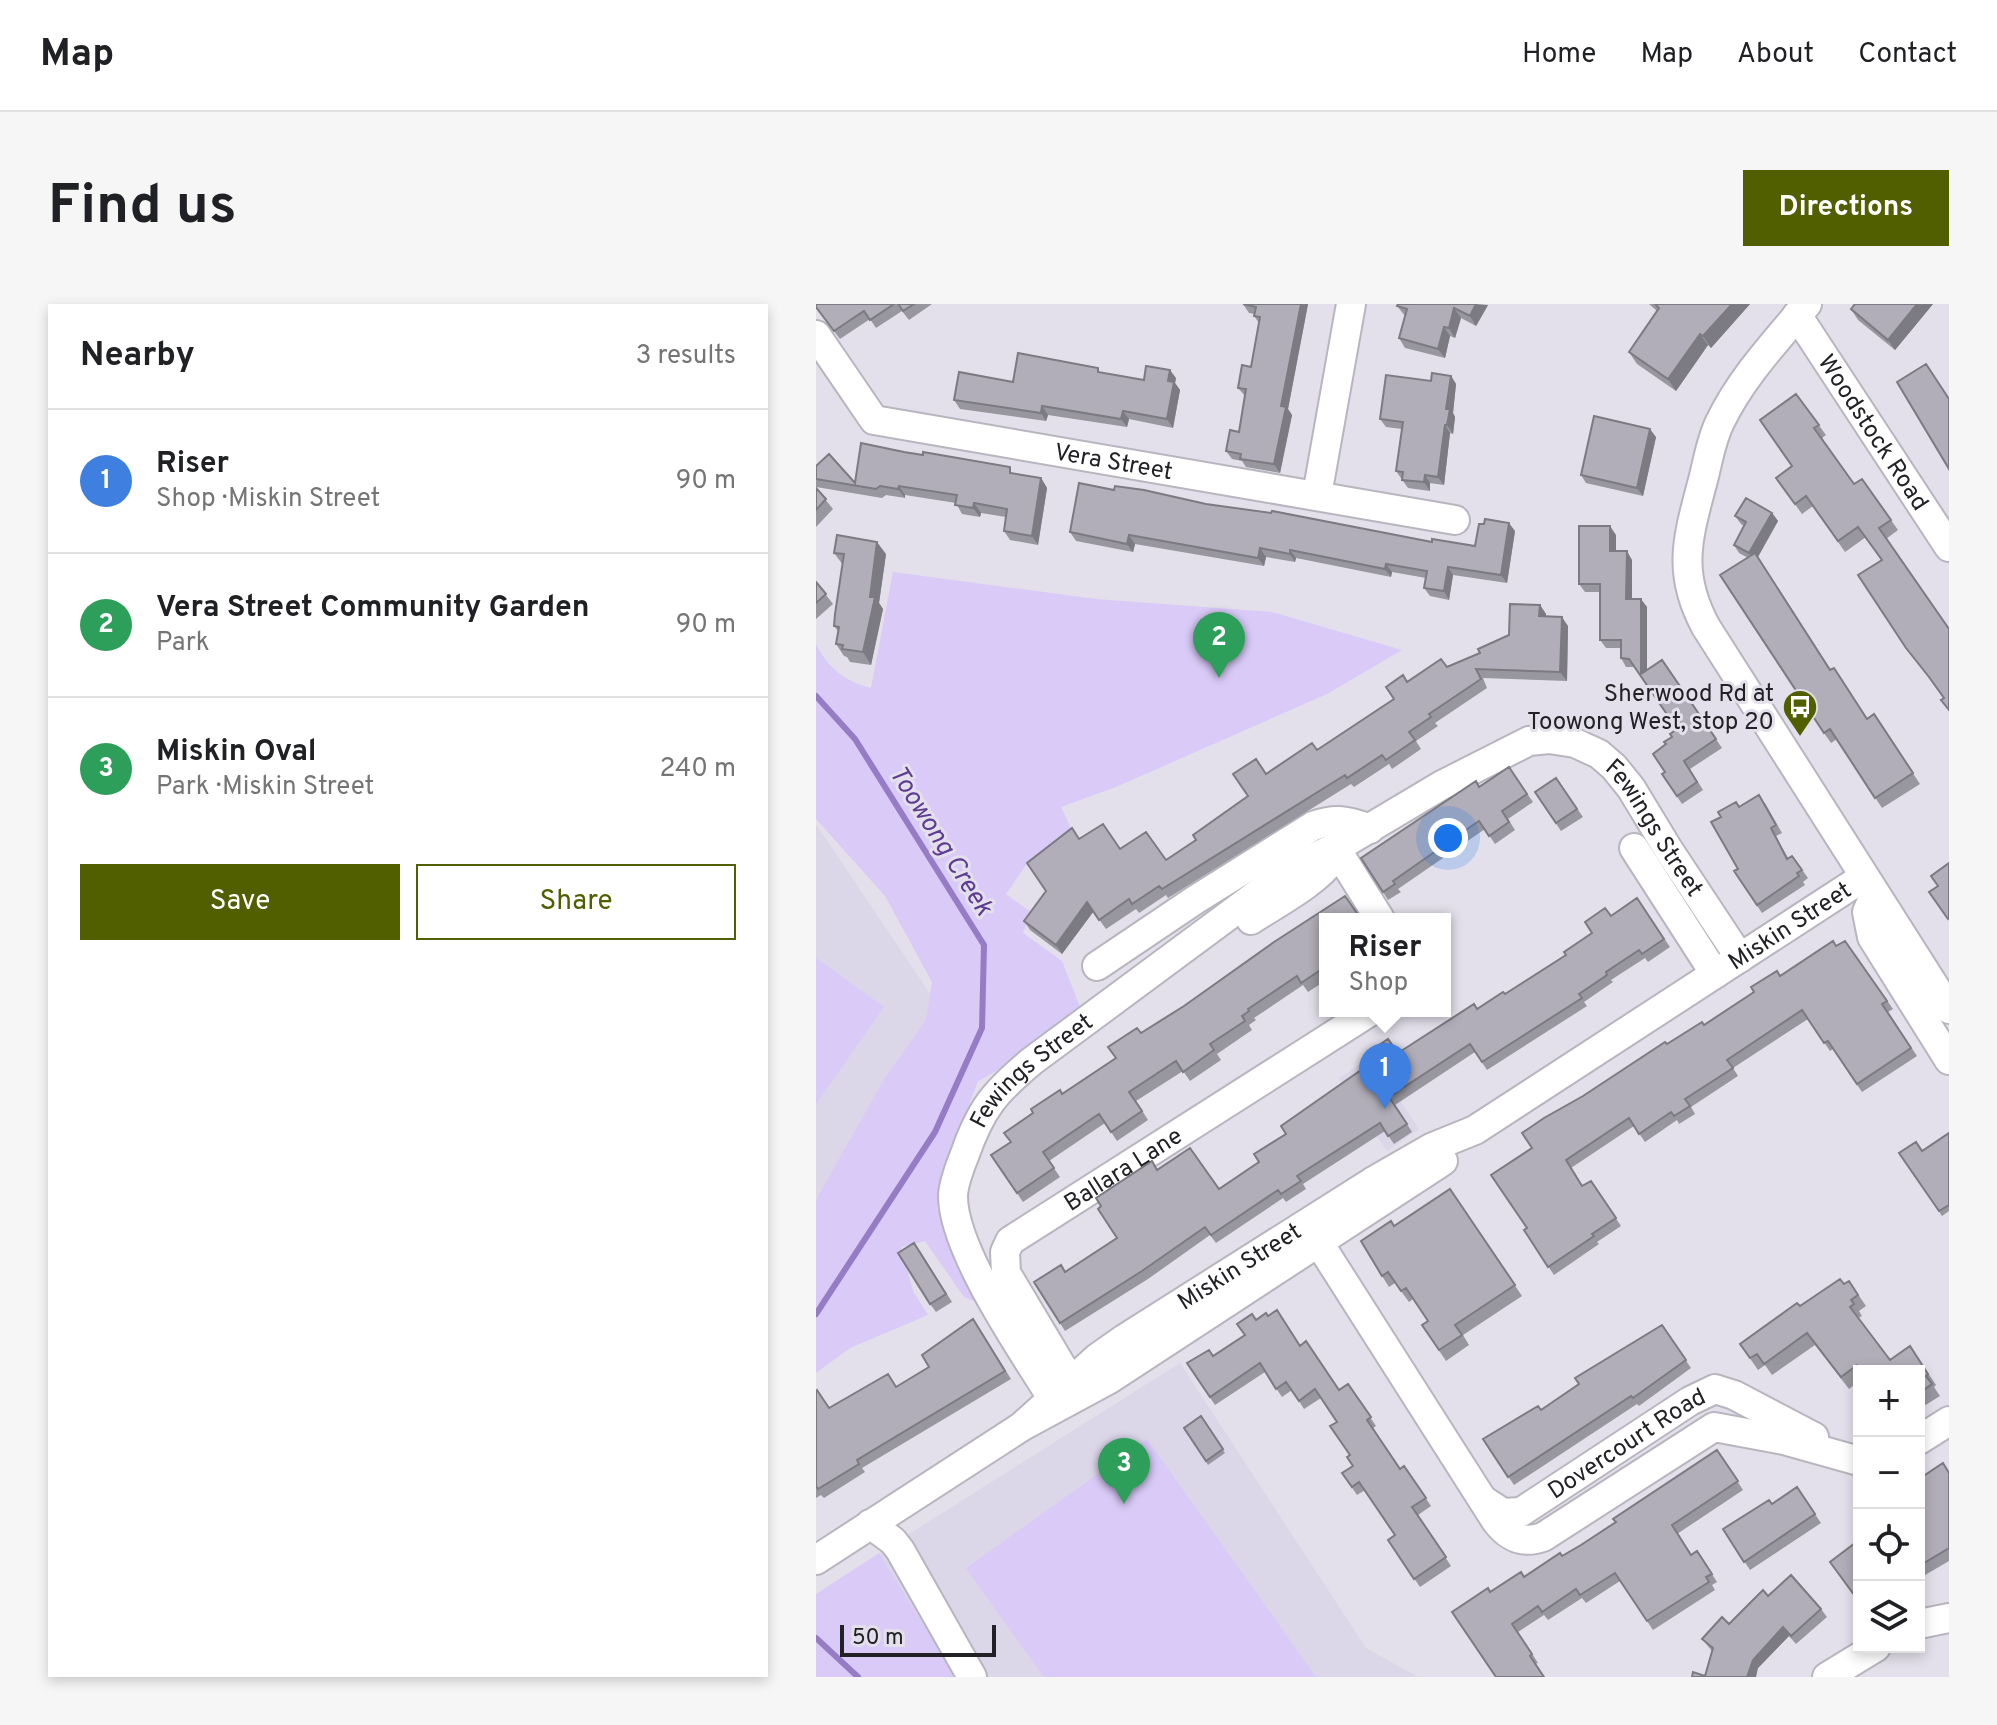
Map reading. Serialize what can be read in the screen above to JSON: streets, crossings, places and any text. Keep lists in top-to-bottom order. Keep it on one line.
{"streets":{"street":["Woodstock Road","Vera Street","Fewings Street","Miskin Street","Ballara Lane","Dovercourt Road"]},"crossings":[["Fewings Street","Miskin Street"],["Fewings Street","Ballara Lane"],["Miskin Street","Ballara Lane"],["Miskin Street","Dovercourt Road"]],"water":["Toowong Creek"],"places":{"bus stop":["Sherwood Rd at Toowong West, stop 20"]},"scale_bar":"50 m","page":{"header":"Map","nav":["Home","Map","About","Contact"],"buttons":["Directions",["Save","Share"]],"title":"Find us","heading":["Nearby","3 results"],"list":[{"mark":"1","name":"Riser","note":"Shop · Miskin Street","value":"90 m"},{"mark":"2","name":"Vera Street Community Garden","note":"Park","value":"90 m"},{"mark":"3","name":"Miskin Oval","note":"Park · Miskin Street","value":"240 m"}],"pins":["2","1","3"],"popup":["Riser","Shop"],"map_buttons":["+","−"],"scale":"50 m"}}
